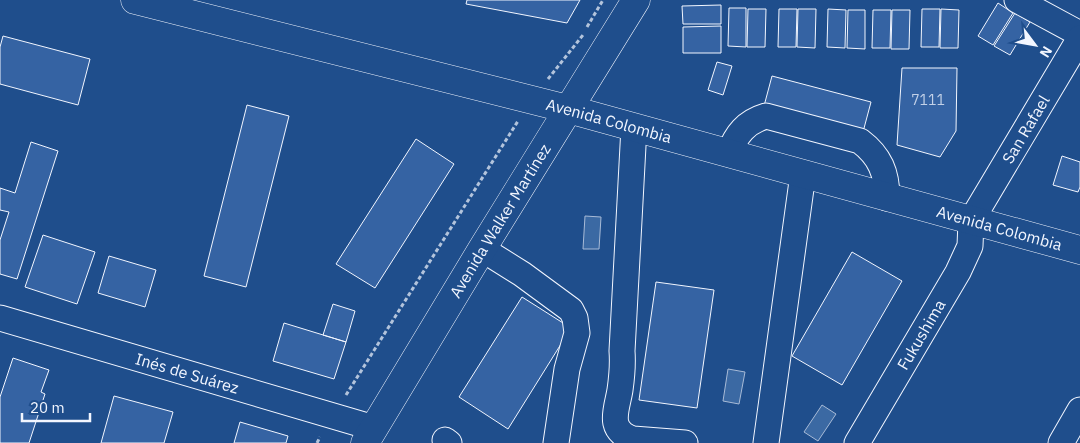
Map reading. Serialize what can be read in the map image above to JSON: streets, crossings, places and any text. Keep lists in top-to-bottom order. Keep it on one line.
{"streets":{"main road":["Avenida Colombia","Avenida Walker Martínez"],"street":["San Rafael","Fukushima","Inés de Suárez"]},"crossings":[["Avenida Colombia","San Rafael"],["Avenida Colombia","Avenida Walker Martínez"],["Avenida Colombia","Fukushima"],["San Rafael","Fukushima"],["Avenida Walker Martínez","Inés de Suárez"]],"house_numbers":["7111"],"scale_bar":"20 m","north":"bottom right"}
